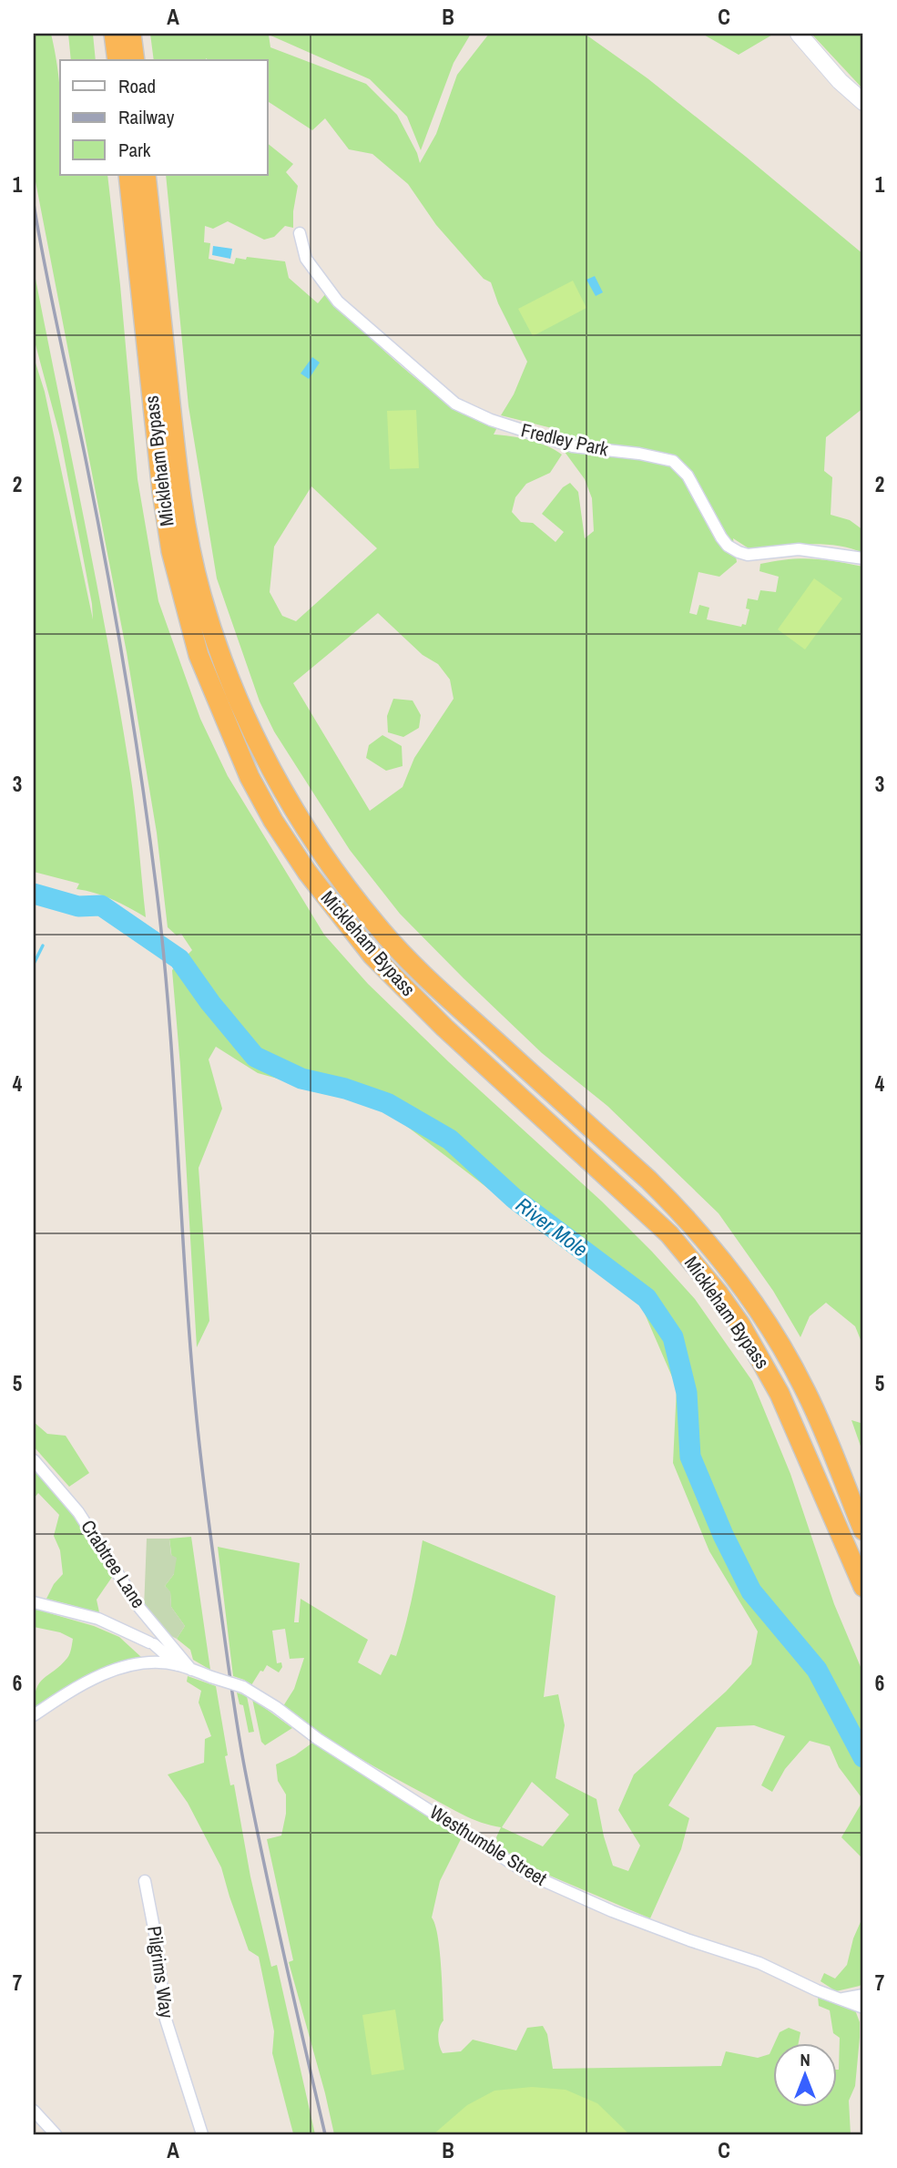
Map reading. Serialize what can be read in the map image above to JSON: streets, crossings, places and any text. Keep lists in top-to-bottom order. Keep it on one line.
{"streets":{"highway":["Mickleham Bypass"],"street":["Fredley Park","Crabtree Lane","Westhumble Street","Pilgrims Way"]},"crossings":[["Crabtree Lane","Westhumble Street"]],"water":["River Mole"],"legend":["Road","Railway","Park"],"north":"top","grid":{"columns":["A","B","C"],"rows":["1","2","3","4","5","6","7"]}}
